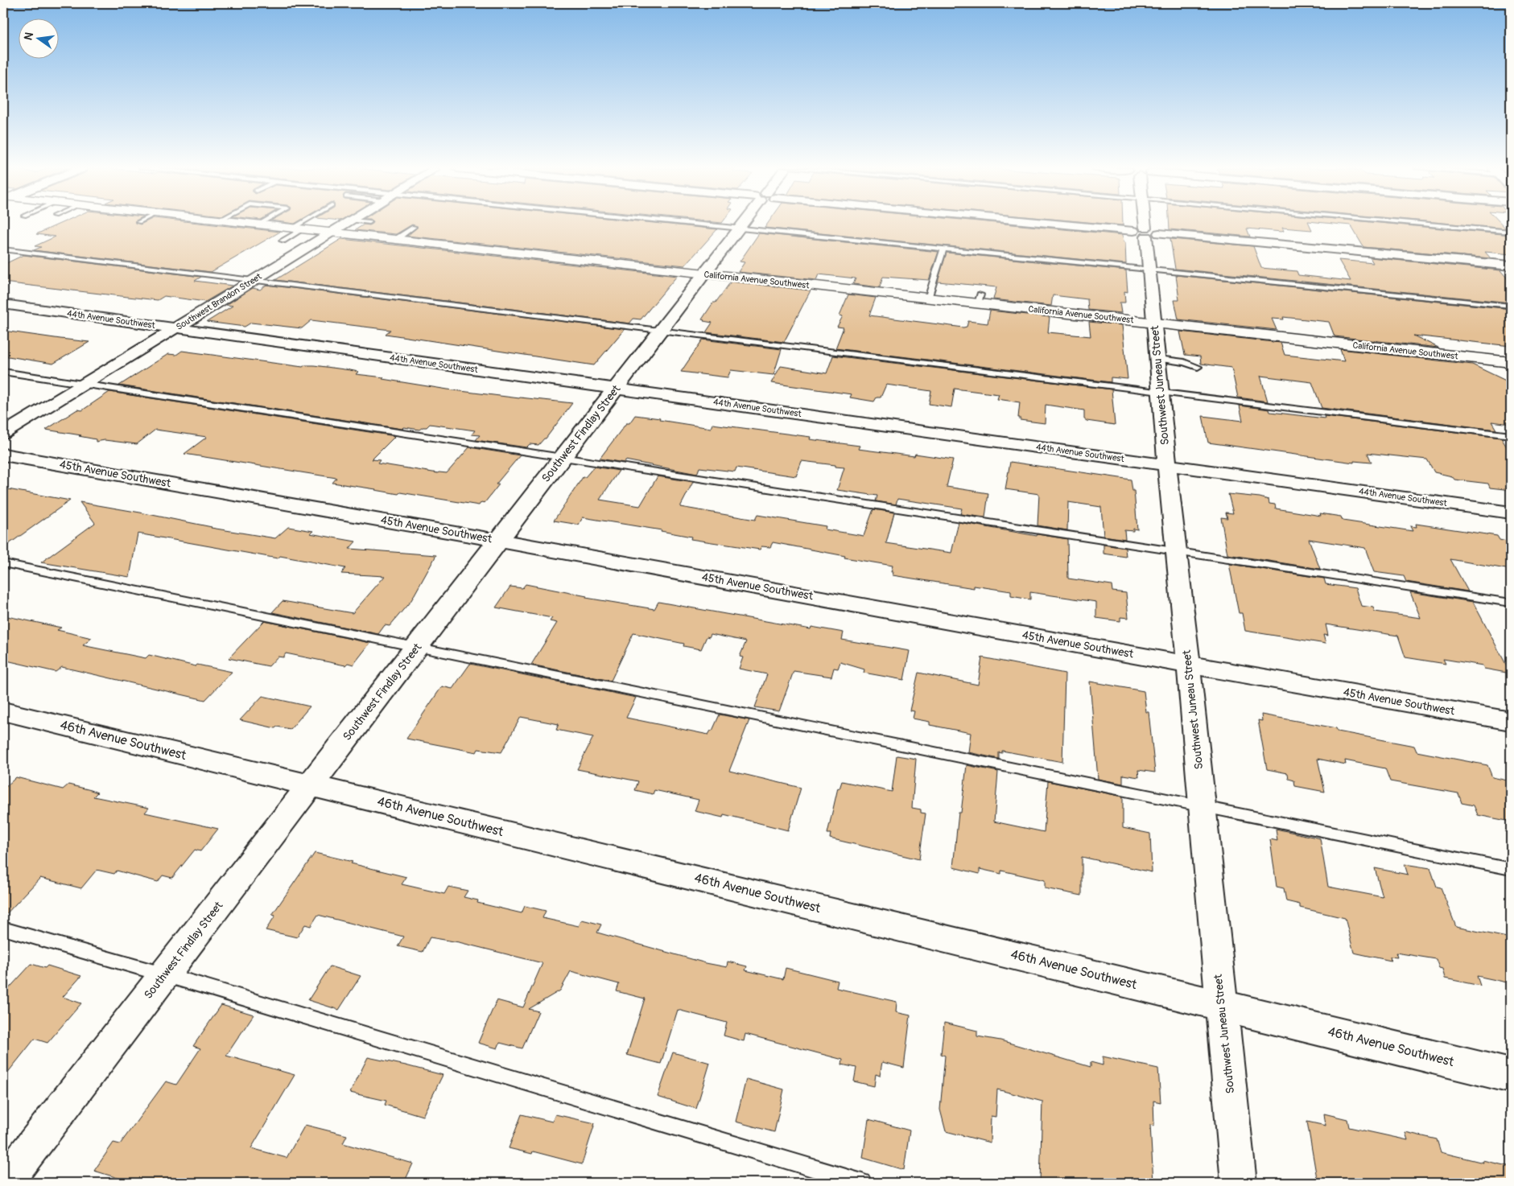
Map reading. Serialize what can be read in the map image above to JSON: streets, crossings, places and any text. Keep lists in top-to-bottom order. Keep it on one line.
{"streets":{"main road":["California Avenue Southwest"],"street":["Southwest Brandon Street","44th Avenue Southwest","Southwest Juneau Street","Southwest Findlay Street","45th Avenue Southwest","46th Avenue Southwest"]},"crossings":[["California Avenue Southwest","Southwest Brandon Street"],["California Avenue Southwest","Southwest Juneau Street"],["California Avenue Southwest","Southwest Findlay Street"],["Southwest Brandon Street","44th Avenue Southwest"],["44th Avenue Southwest","Southwest Juneau Street"],["44th Avenue Southwest","Southwest Findlay Street"],["Southwest Juneau Street","45th Avenue Southwest"],["Southwest Juneau Street","46th Avenue Southwest"],["Southwest Findlay Street","45th Avenue Southwest"],["Southwest Findlay Street","46th Avenue Southwest"]],"north":"left"}
